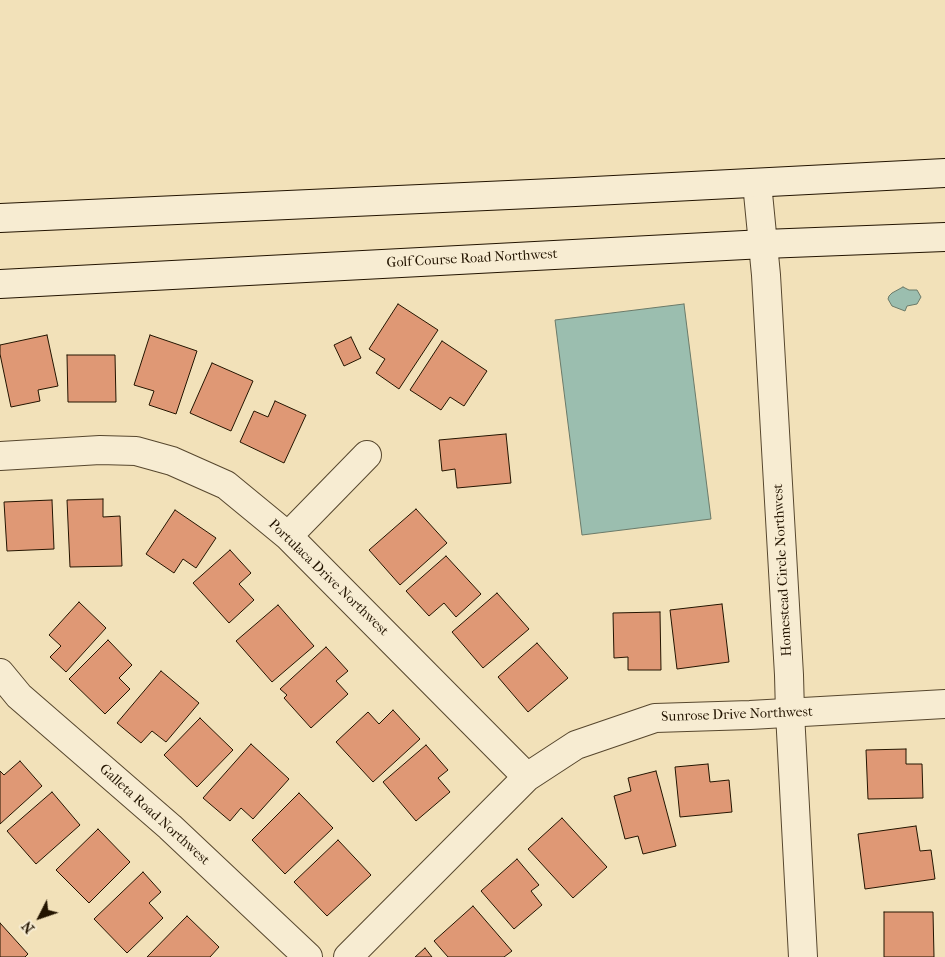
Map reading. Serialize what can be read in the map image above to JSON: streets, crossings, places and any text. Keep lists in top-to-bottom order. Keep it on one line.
{"streets":{"street":["Golf Course Road Northwest","Homestead Circle Northwest","Portulaca Drive Northwest","Sunrose Drive Northwest","Galleta Road Northwest"]},"crossings":[["Golf Course Road Northwest","Homestead Circle Northwest"],["Homestead Circle Northwest","Sunrose Drive Northwest"],["Portulaca Drive Northwest","Sunrose Drive Northwest"]],"north":"bottom left"}
